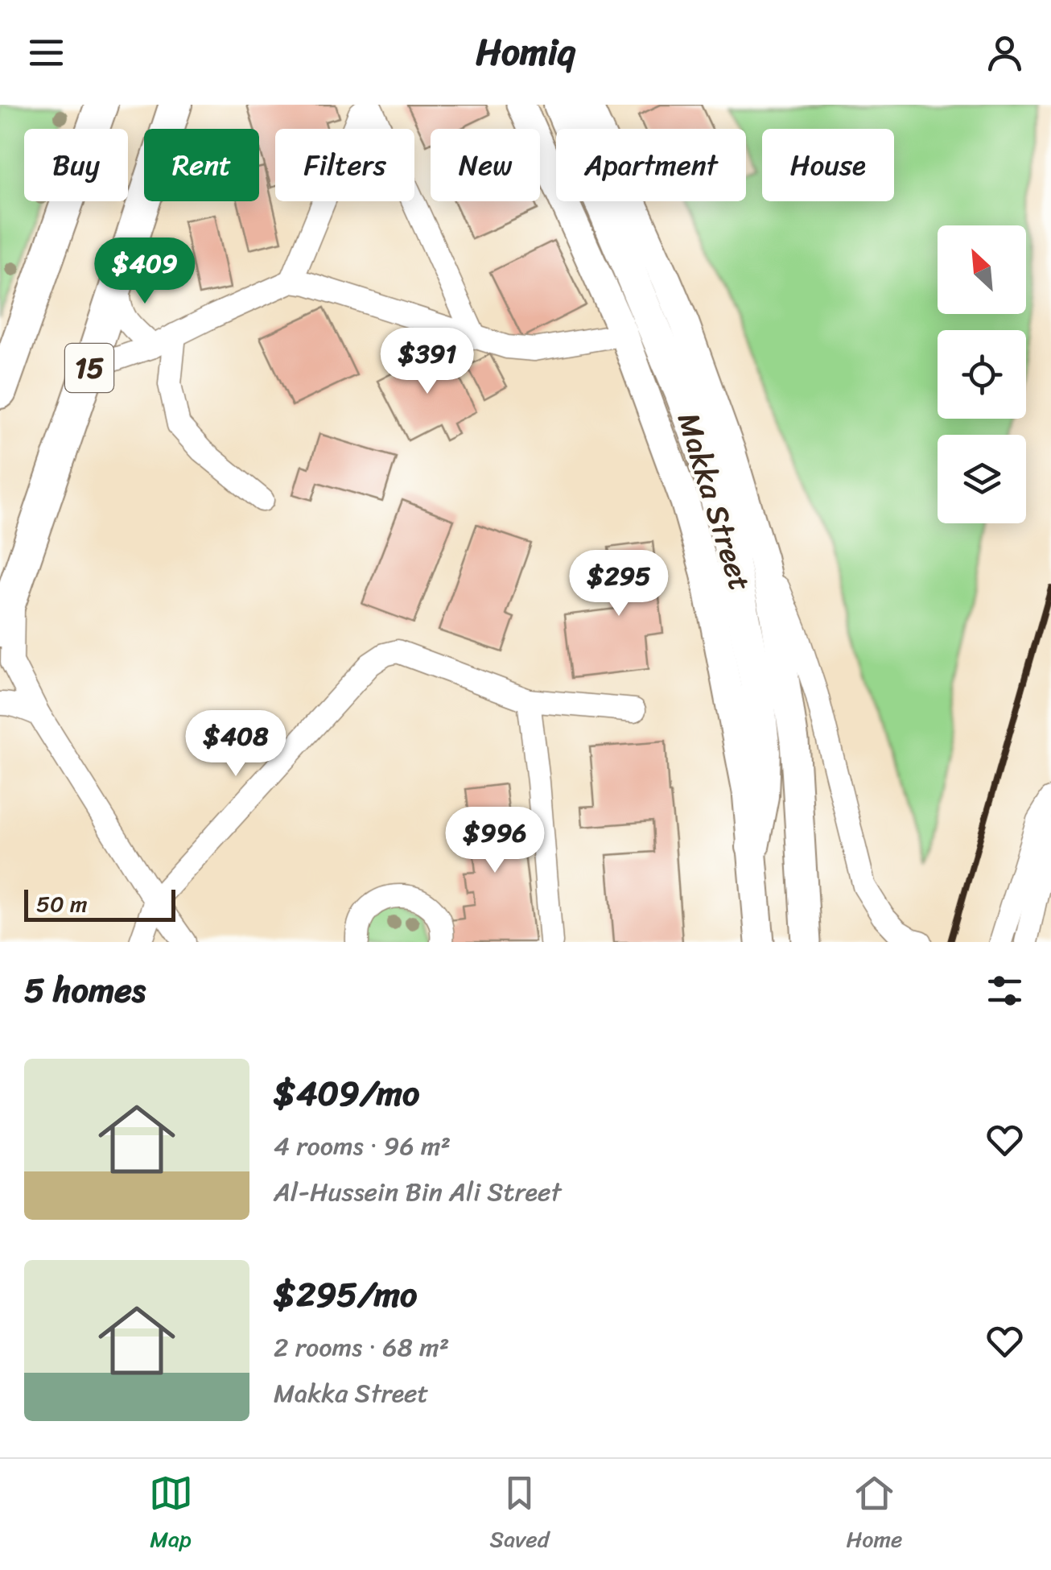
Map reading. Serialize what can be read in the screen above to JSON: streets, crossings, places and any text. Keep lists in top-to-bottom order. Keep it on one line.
{"streets":{"highway":["15"],"main road":["Makka Street"]},"scale_bar":"50 m","north":"top left","page":{"header":"Homiq","chip":["Buy","Rent","Filters","New","Apartment","House"],"price":["$409","$391","$295","$408","$996"],"scale":"50 m","heading":"5 homes","list":[{"name":"$409/mo","note":"4 rooms · 96 m² · Al-Hussein Bin Ali Street"},{"name":"$295/mo","note":"2 rooms · 68 m² · Makka Street"}],"tabs":["Map","Saved","Home"]}}
